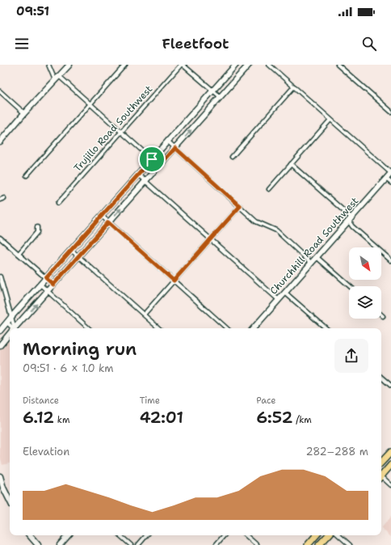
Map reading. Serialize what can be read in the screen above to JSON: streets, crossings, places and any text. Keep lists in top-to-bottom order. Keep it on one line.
{"streets":{"street":["Trujillo Road Southwest","Churchhill Road Southwest"]},"north":"bottom right","page":{"status":"09:51","header":"Fleetfoot","heading":["Morning run","09:51 · 6 × 1.0 km"],"stats":[["Distance","6.12 km"],["Time","42:01"],["Pace","6:52 /km"]],"chart":["Elevation","282–288 m"]}}
